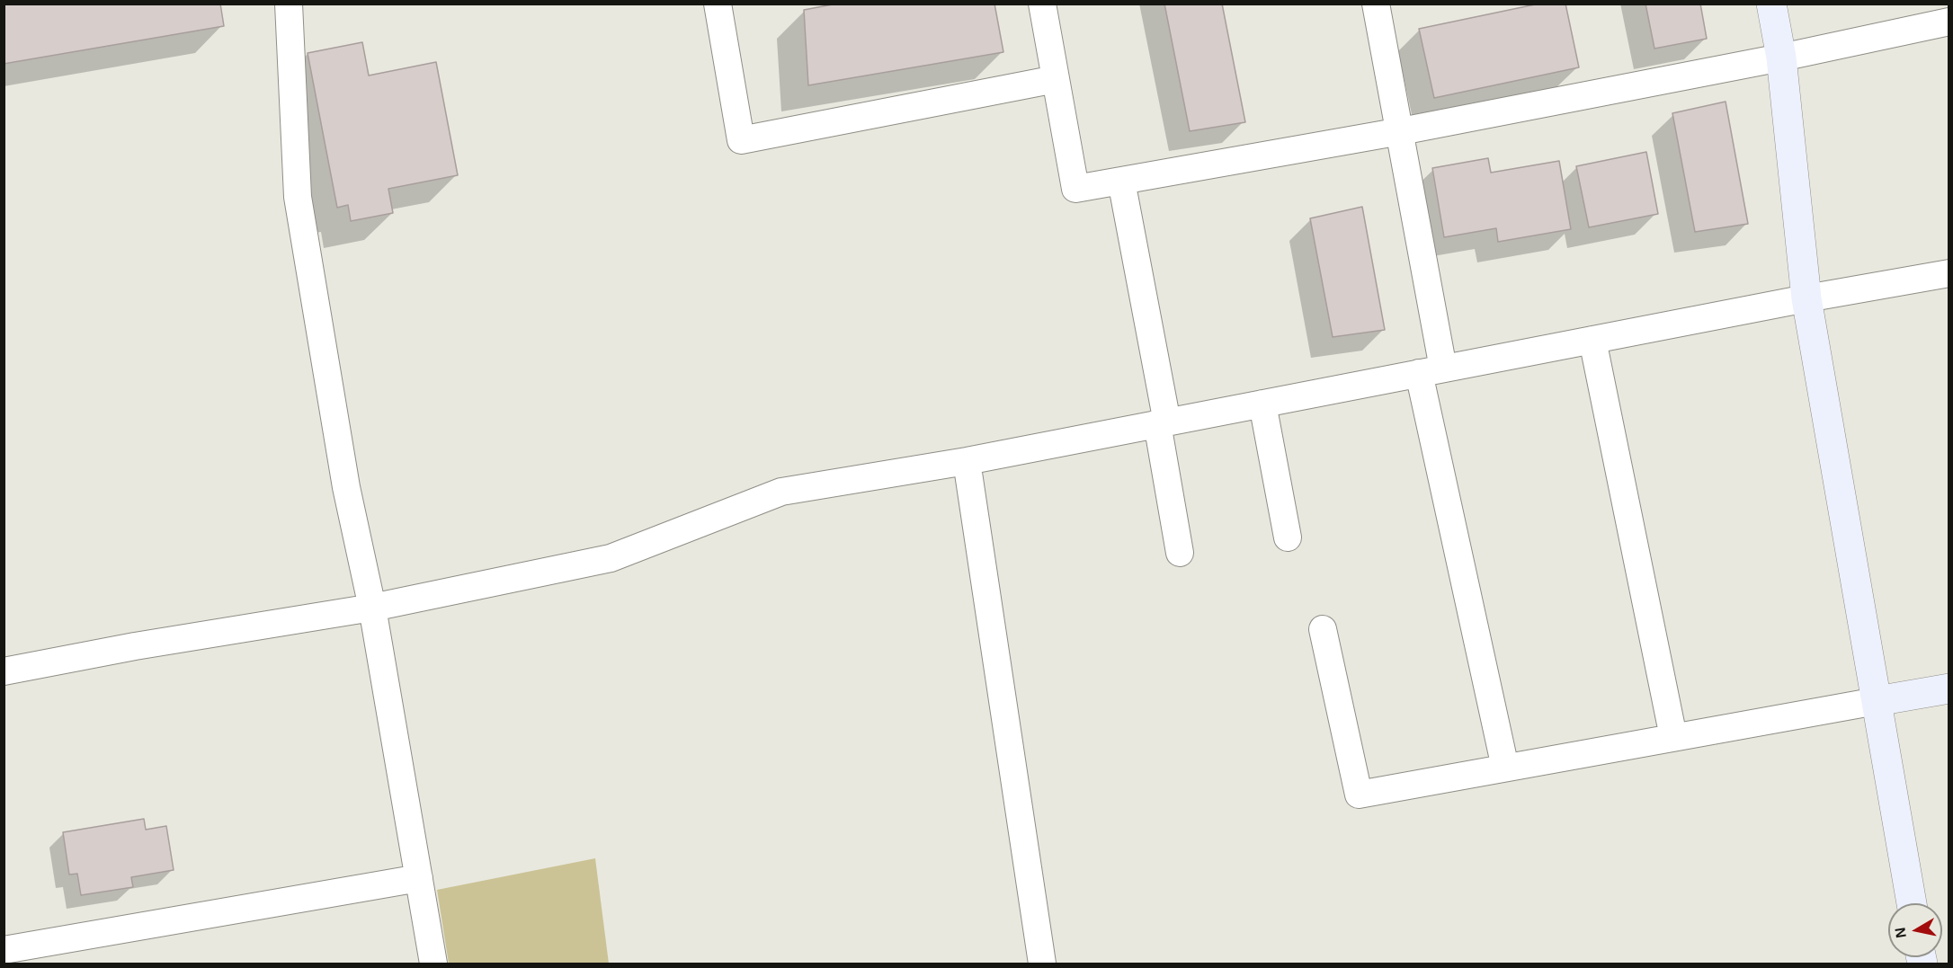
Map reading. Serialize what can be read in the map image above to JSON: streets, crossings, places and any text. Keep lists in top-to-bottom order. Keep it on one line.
{"north":"left"}
